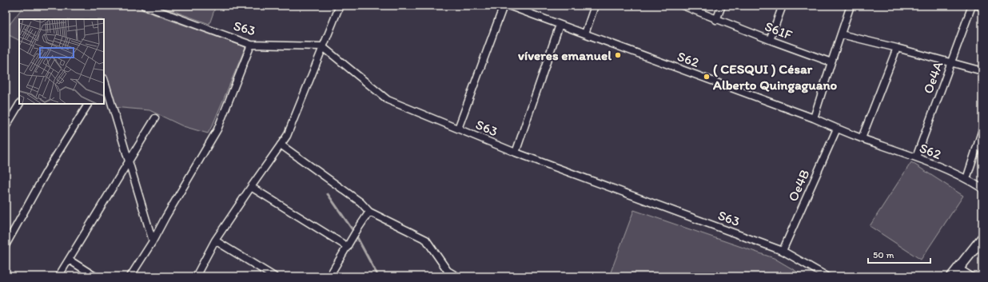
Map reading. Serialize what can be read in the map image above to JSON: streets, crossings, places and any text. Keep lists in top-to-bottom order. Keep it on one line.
{"streets":{"street":["S63","S61F","S62","Oe4A","Oe4B"]},"crossings":[["S63","Oe4B"],["S62","Oe4A"],["S62","Oe4B"]],"places":["víveres emanuel","( CESQUI ) César Alberto Quingaguano"],"scale_bar":"50 m"}
